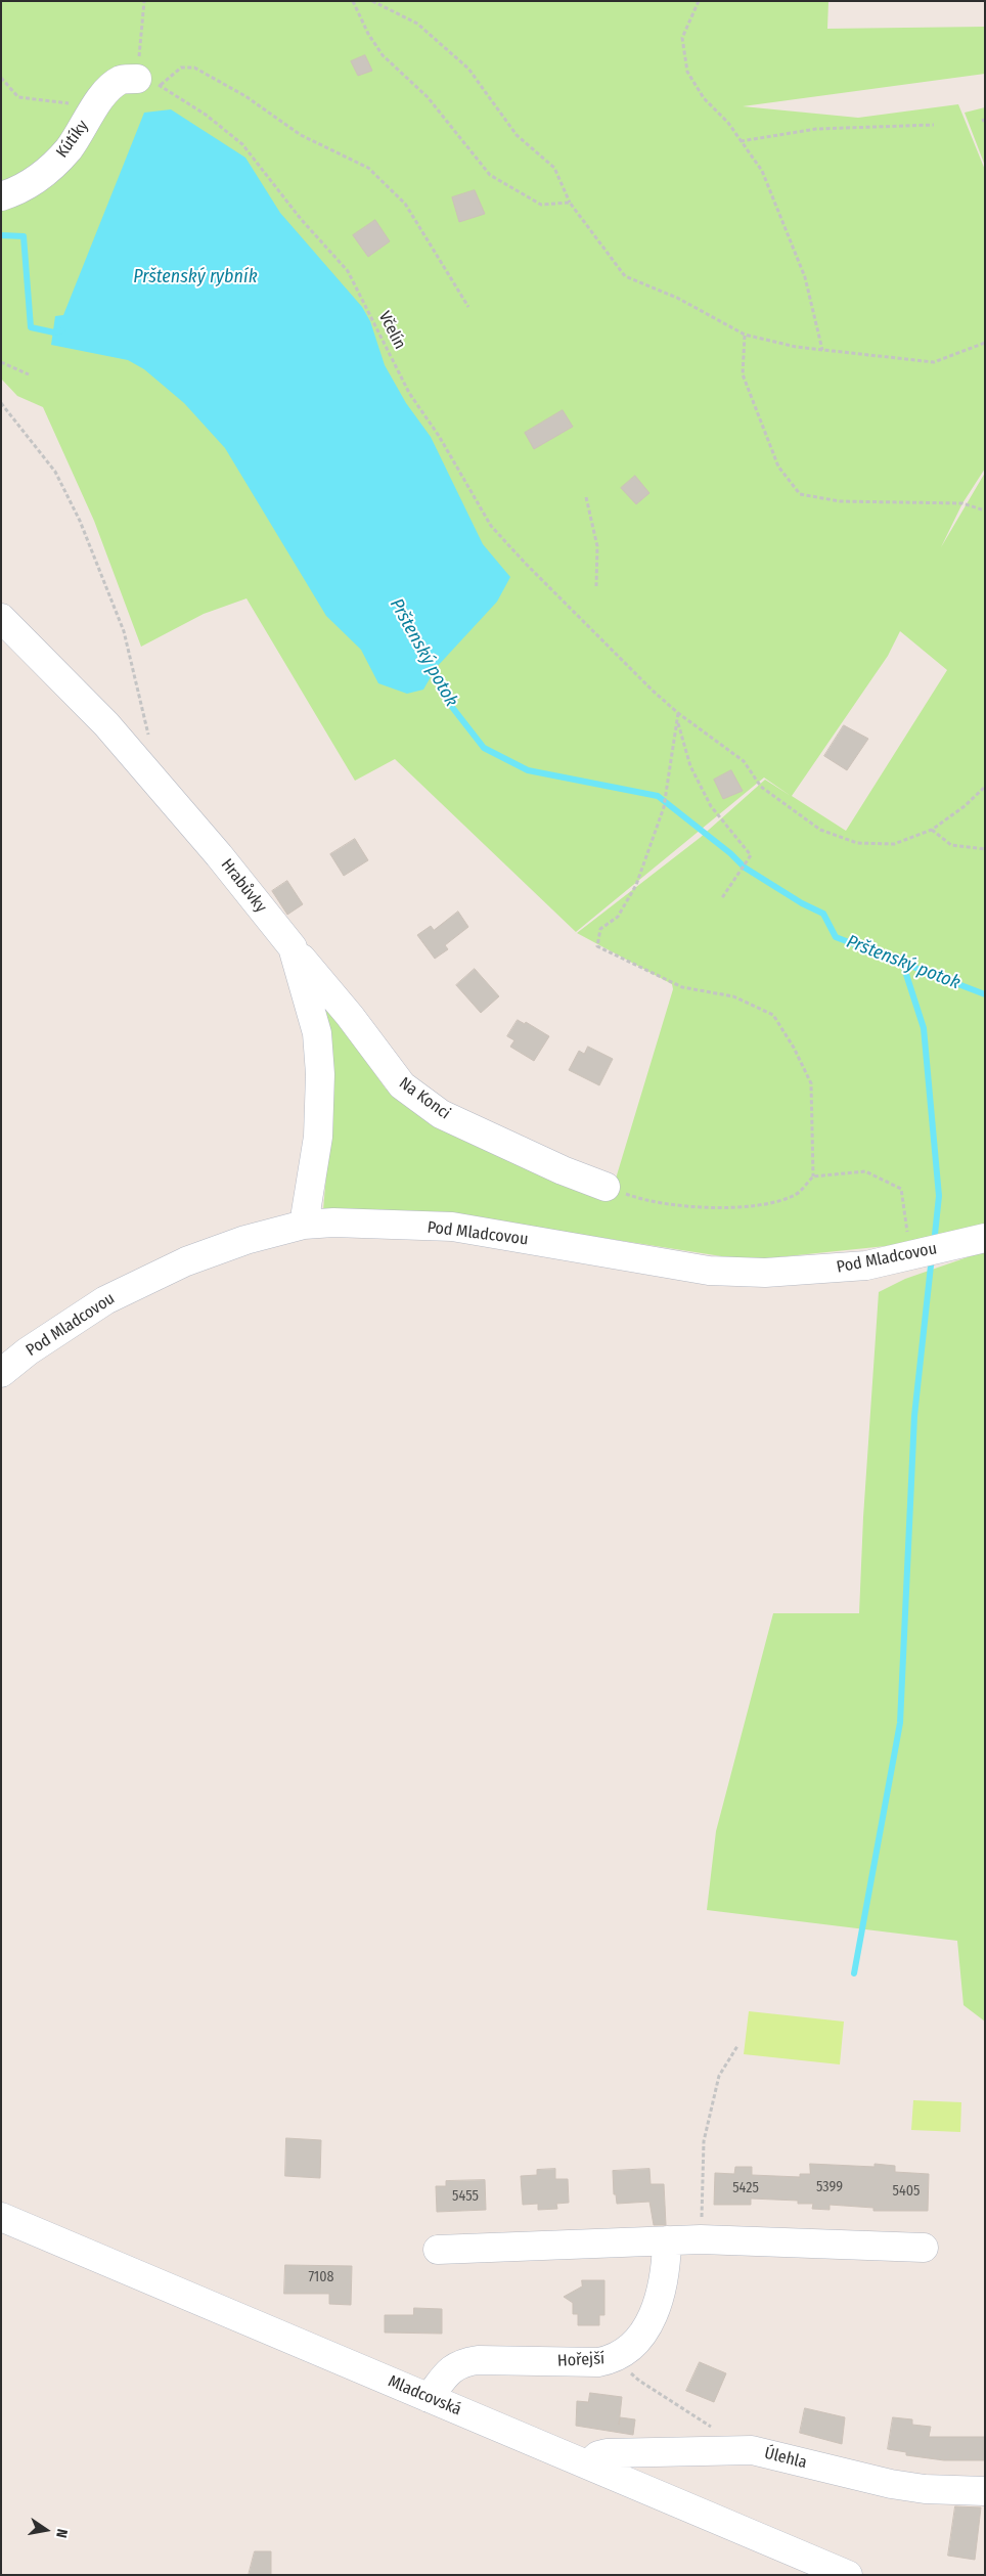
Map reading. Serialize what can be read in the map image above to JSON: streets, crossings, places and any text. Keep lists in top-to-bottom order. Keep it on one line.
{"streets":{"street":["Kútíky","Hrabůvky","Na Konci","Pod Mladcovou","Hořejší","Mladcovská","Úlehla"],"path":["Včelín"]},"crossings":[["Kútíky","Včelín"],["Hrabůvky","Na Konci"],["Hrabůvky","Pod Mladcovou"],["Hořejší","Mladcovská"],["Mladcovská","Úlehla"]],"water":["Prštenský rybník","Prštenský potok"],"house_numbers":["5399","5425","5405","5455","7108"],"north":"right"}
